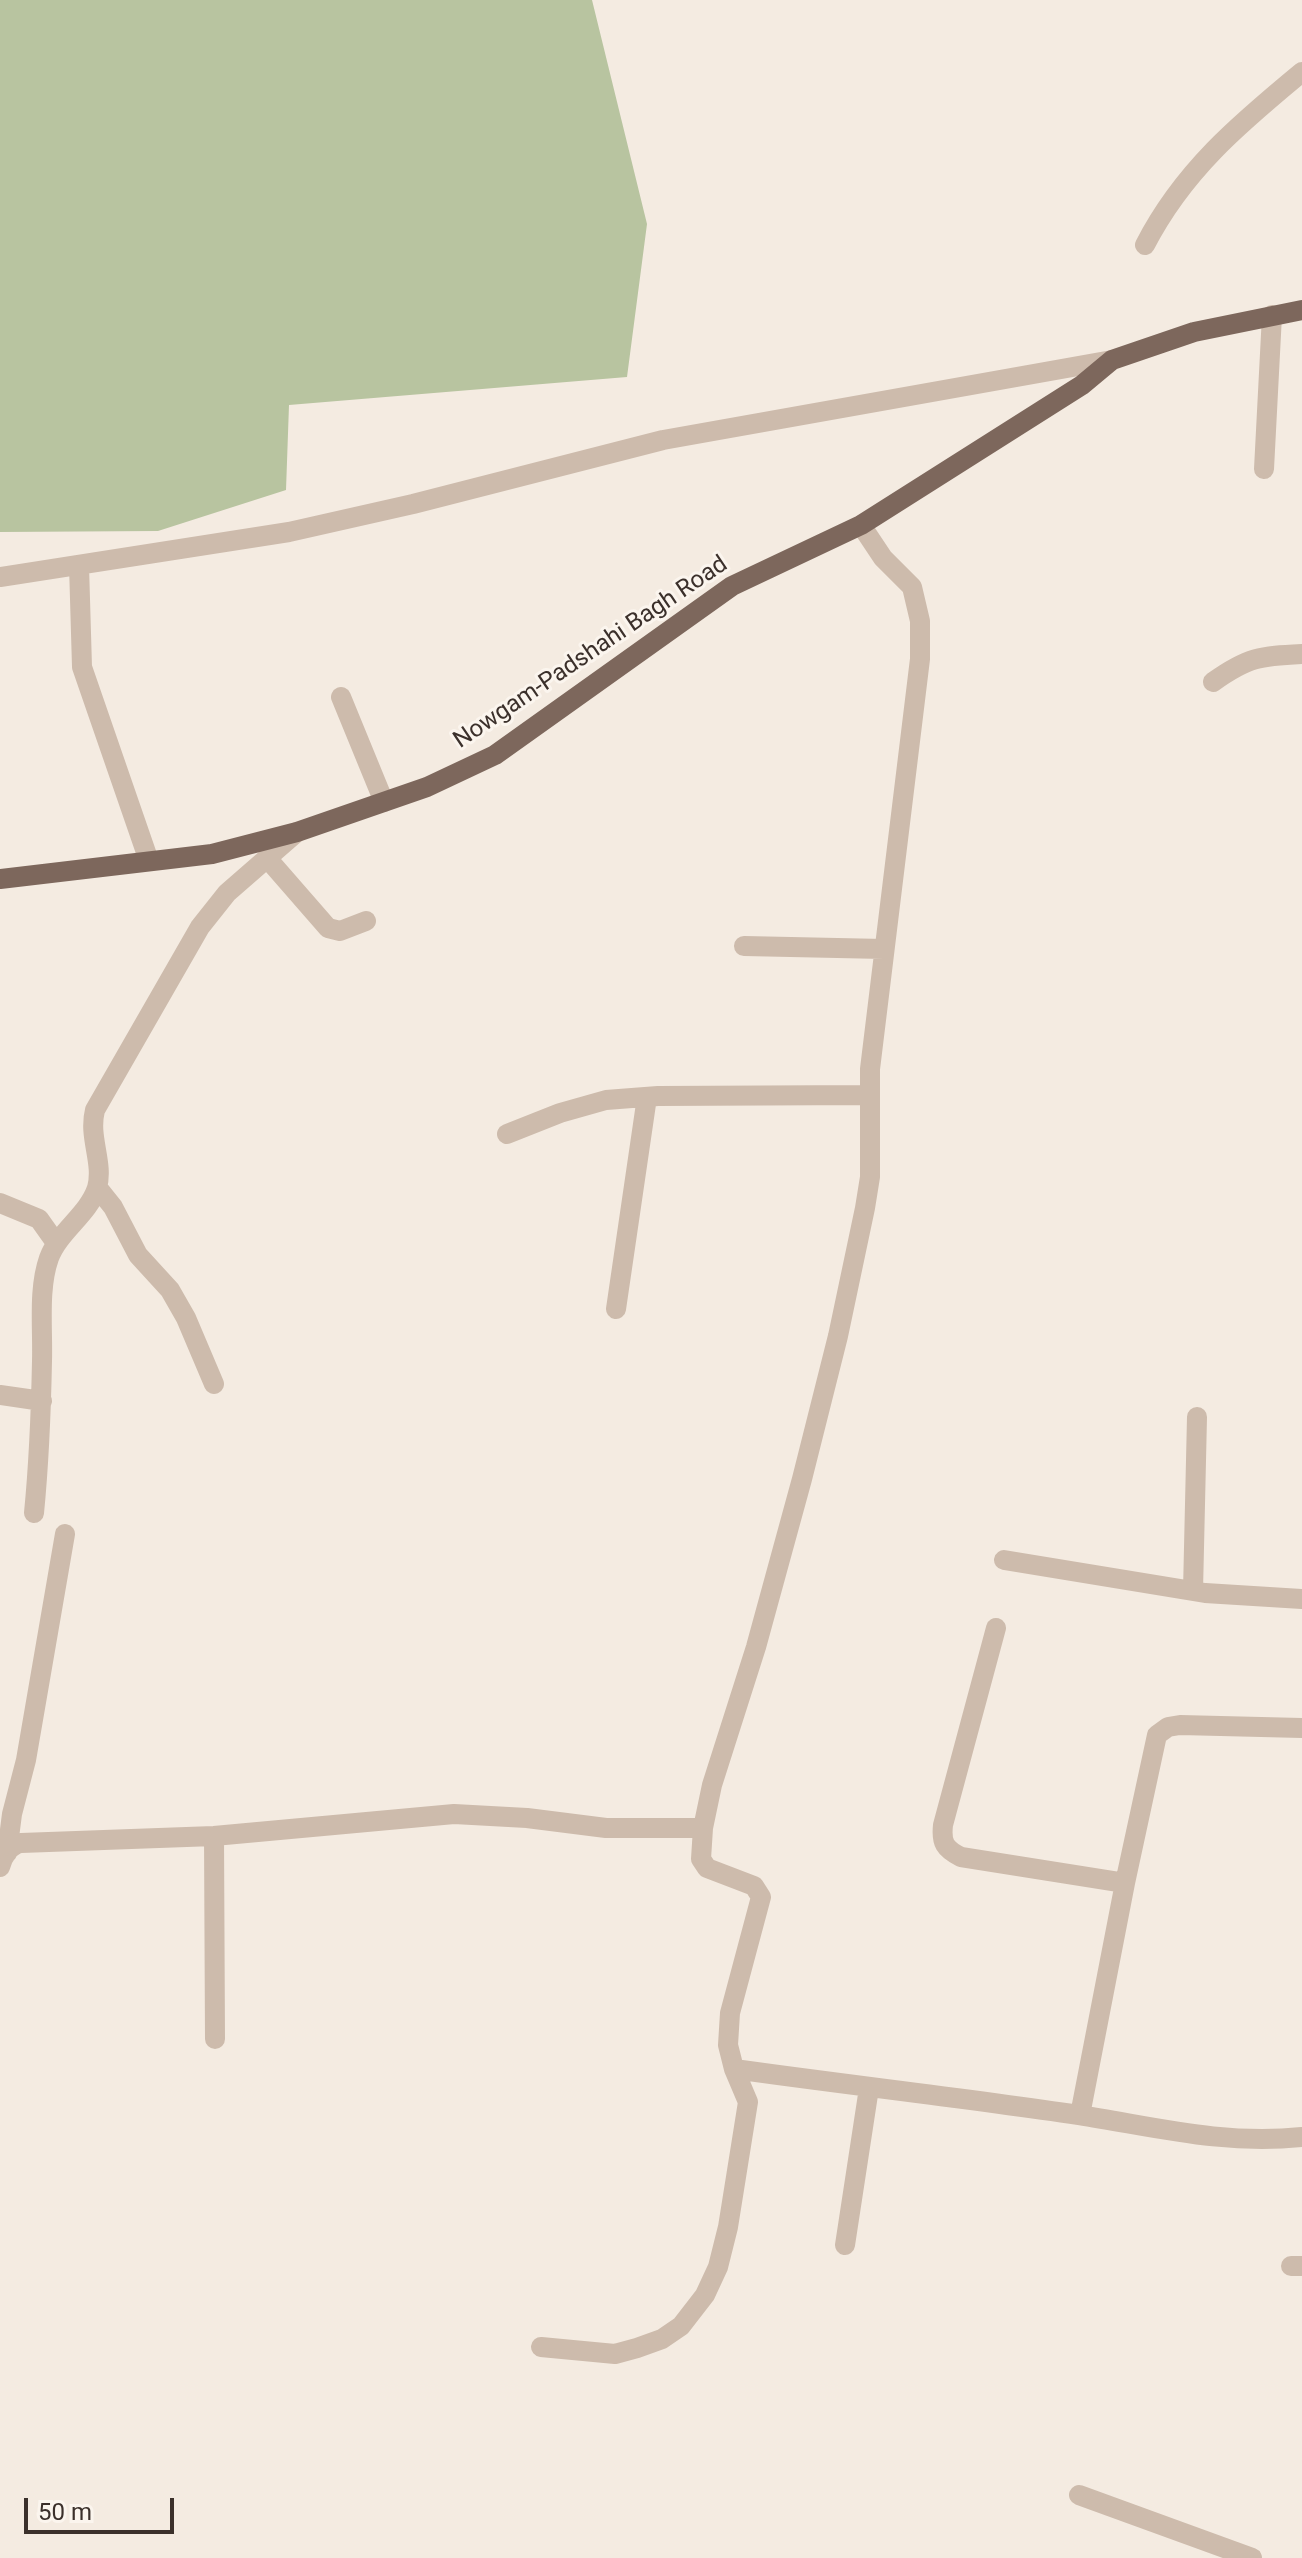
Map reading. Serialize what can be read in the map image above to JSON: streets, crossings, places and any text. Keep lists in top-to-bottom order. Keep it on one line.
{"streets":{"main road":["Nowgam-Padshahi Bagh Road"]},"scale_bar":"50 m"}
